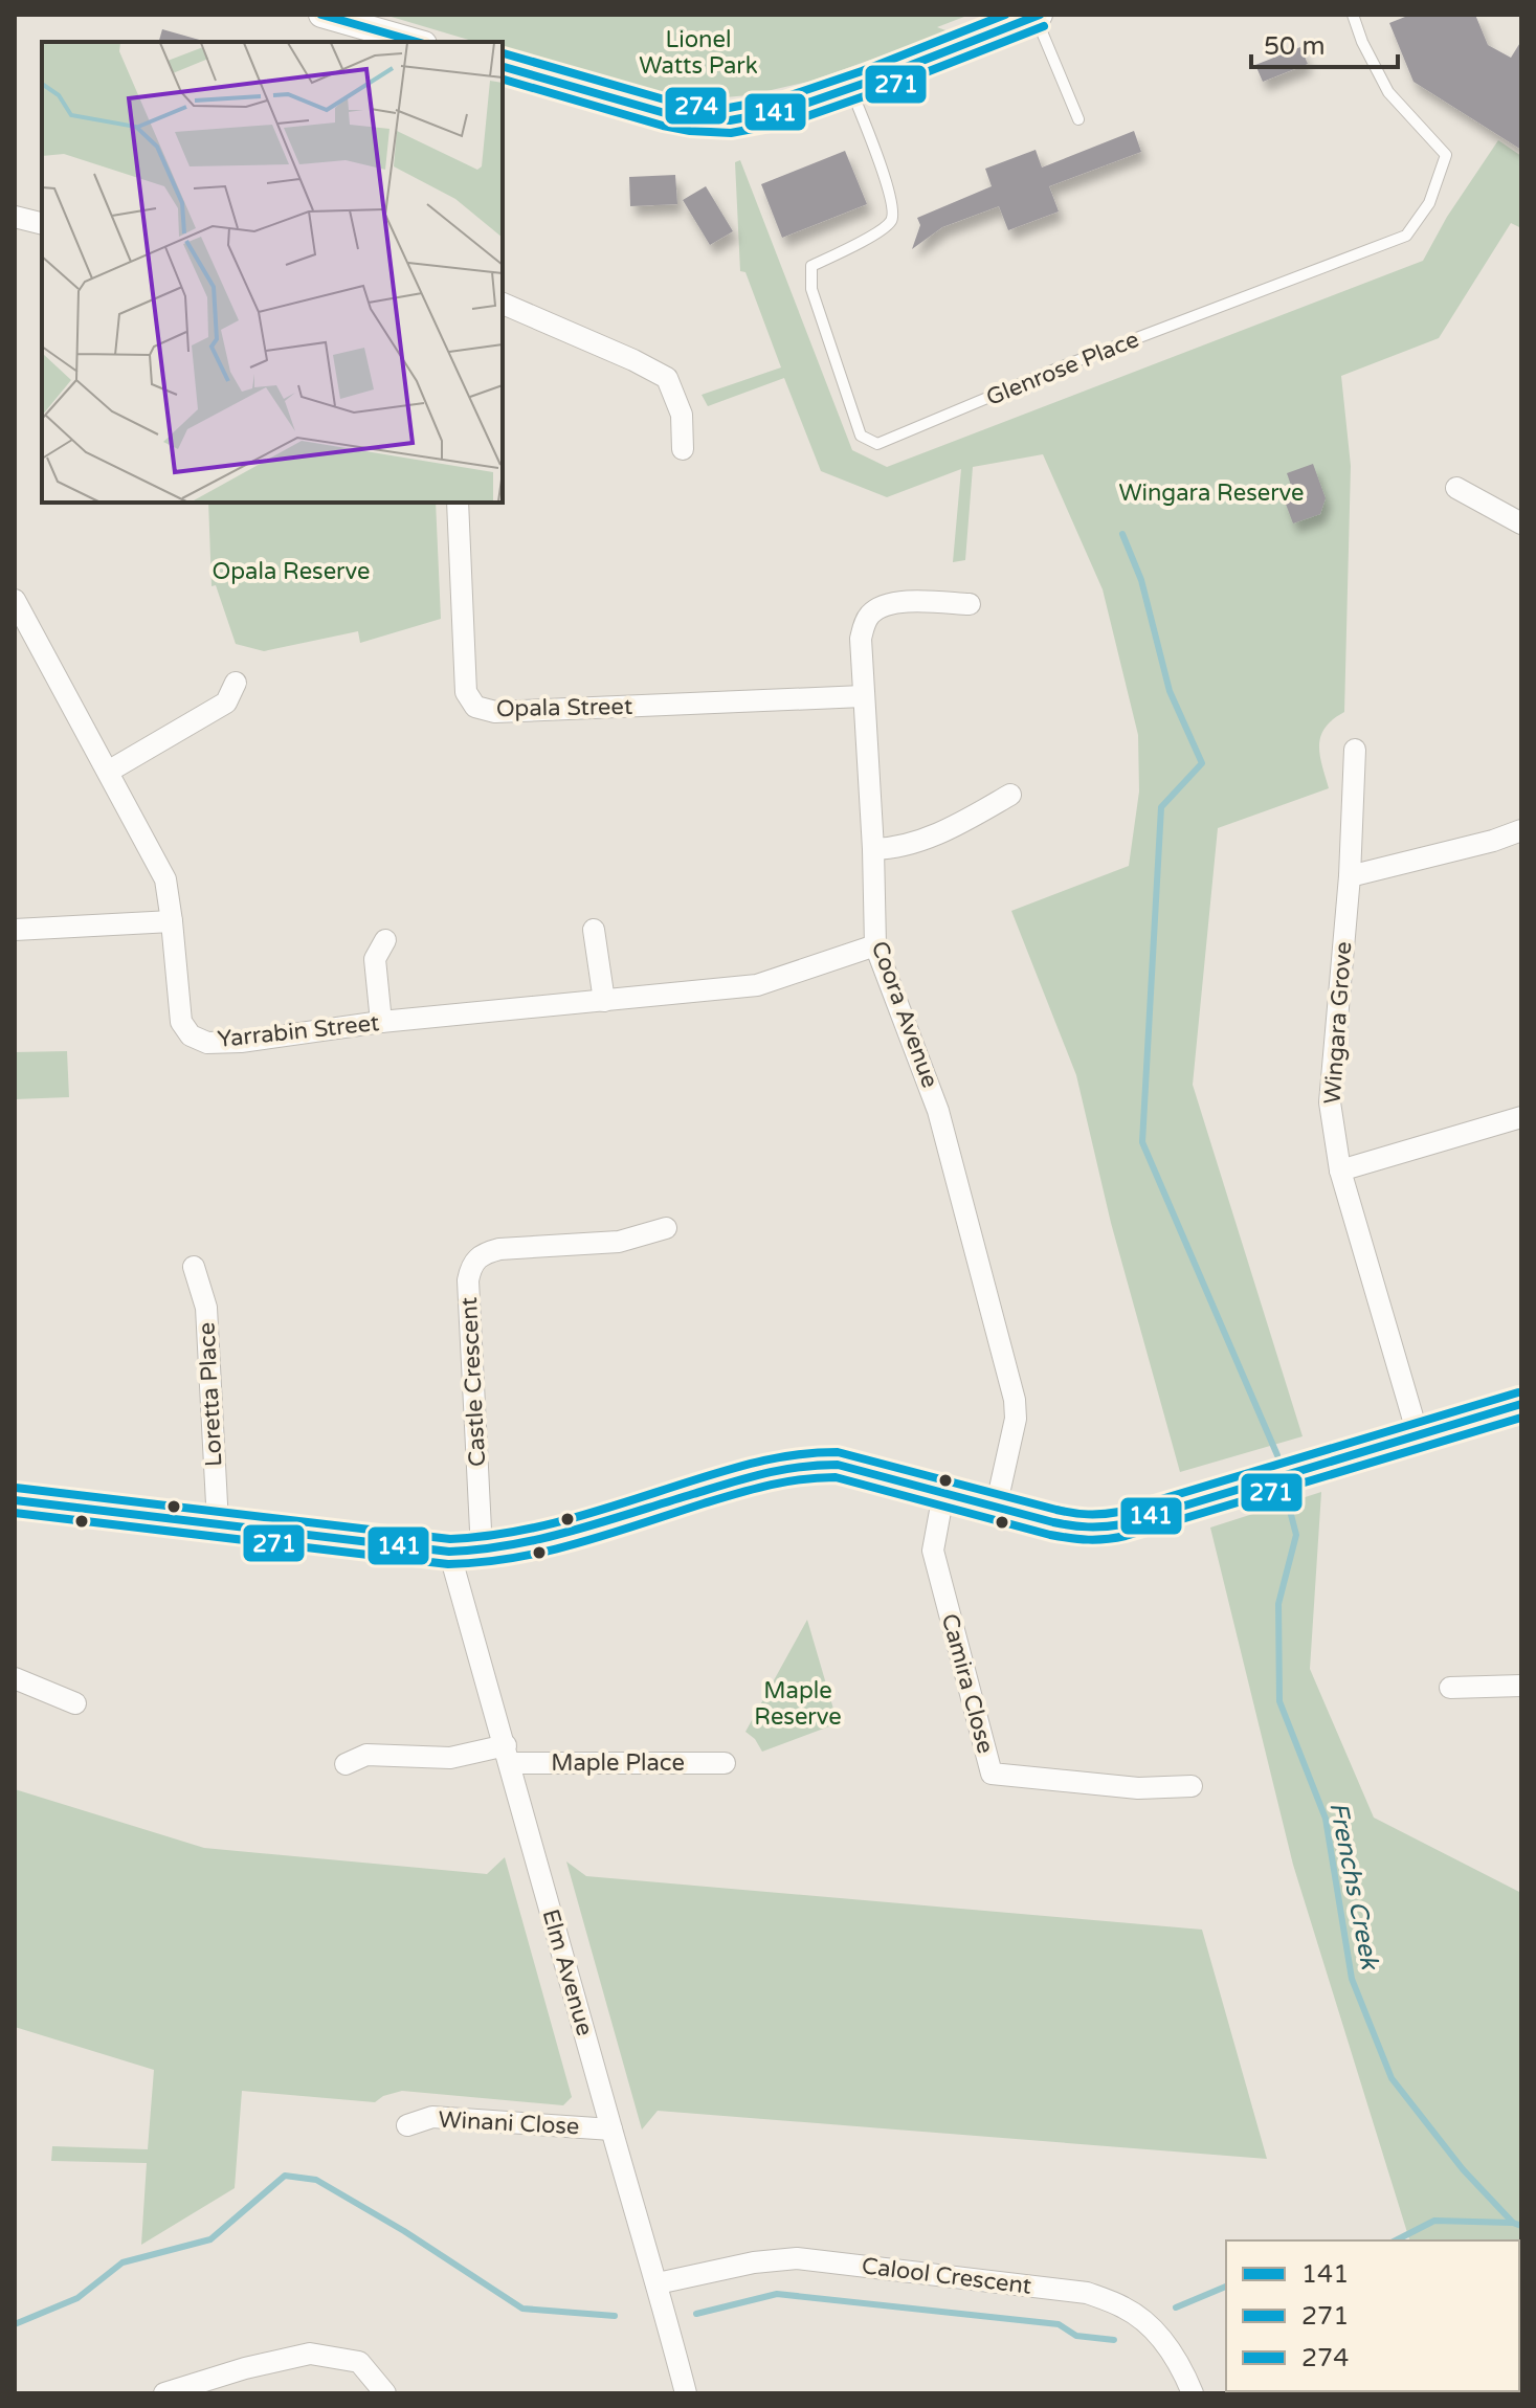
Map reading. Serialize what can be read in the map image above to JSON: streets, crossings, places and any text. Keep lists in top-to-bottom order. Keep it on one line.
{"streets":{"street":["Opala Street","Coora Avenue","Wingara Grove","Yarrabin Street","Castle Crescent","Loretta Place","Camira Close","Maple Place","Elm Avenue","Winani Close","Calool Crescent"],"lane":["Glenrose Place"]},"crossings":[["Opala Street","Coora Avenue"],["Coora Avenue","Yarrabin Street"],["Maple Place","Elm Avenue"],["Elm Avenue","Winani Close"],["Elm Avenue","Calool Crescent"]],"water":["Frenchs Creek"],"parks":["Lionel Watts Park","Wingara Reserve","Opala Reserve","Maple Reserve"],"lines":["transit line 141","transit line 274","transit line 271"],"legend":["141","271","274"],"scale_bar":"50 m"}
